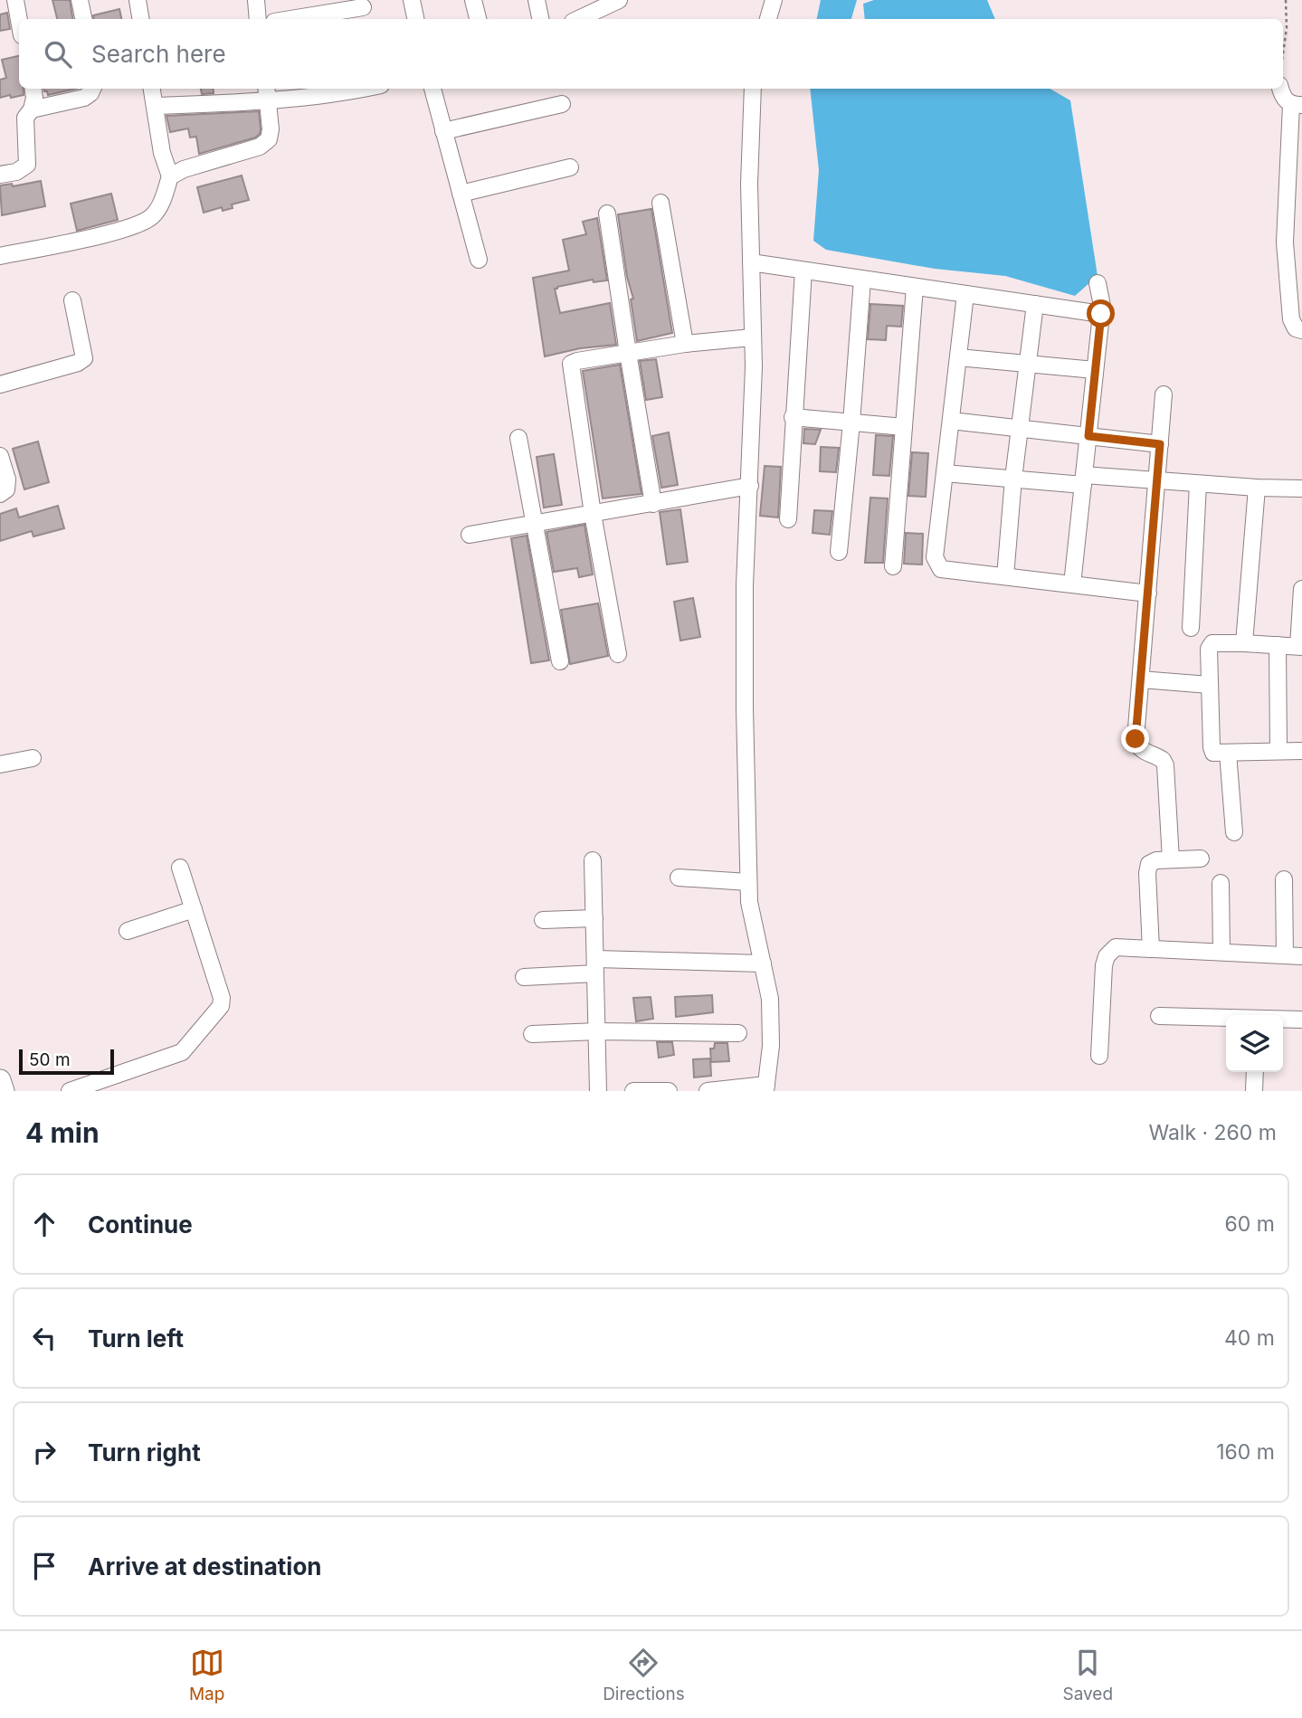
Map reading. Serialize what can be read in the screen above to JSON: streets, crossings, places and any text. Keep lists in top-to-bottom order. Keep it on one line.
{"scale_bar":"50 m","page":{"search":"Search here","scale":"50 m","heading":["4 min","Walk · 260 m"],"list":[["Continue","60 m"],["Turn left","40 m"],["Turn right","160 m"],"Arrive at destination"],"nav":["Map","Directions","Saved"]}}
